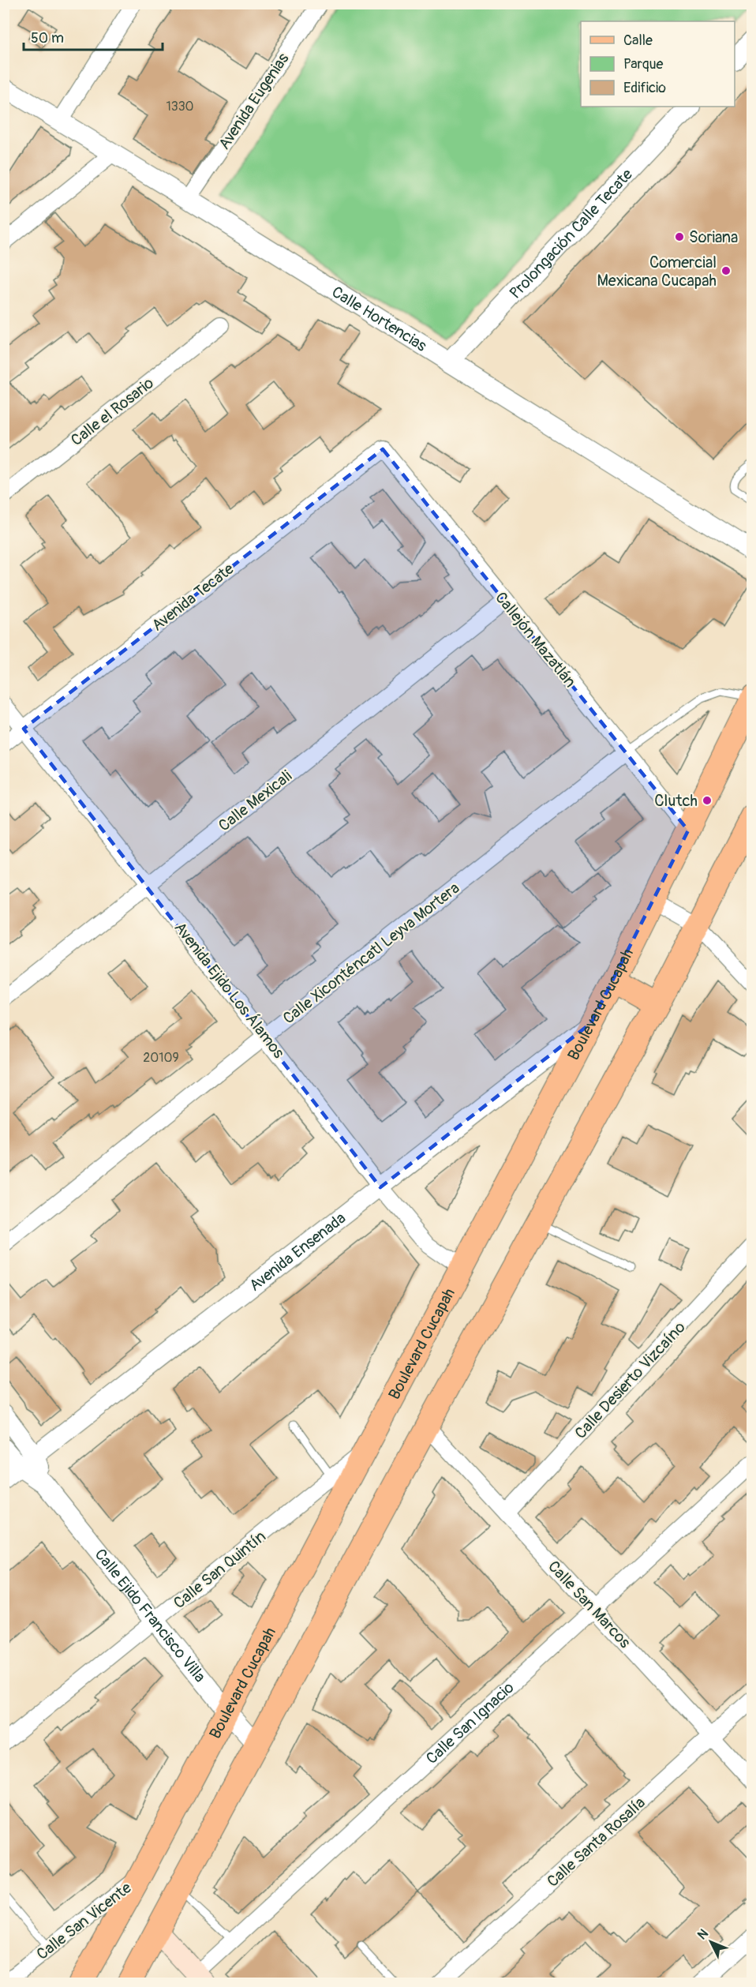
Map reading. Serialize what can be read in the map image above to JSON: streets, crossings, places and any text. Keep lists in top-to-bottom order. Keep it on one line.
{"streets":{"main road":["Boulevard Cucapah"],"street":["Avenida Eugenias","Prolongación Calle Tecate","Calle Hortencias","Calle el Rosario","Avenida Tecate","Callejón Mazatlán","Calle Mexicali","Calle Xiconténcatl Leyva Mortera","Avenida Ejido Los Álamos","Avenida Ensenada","Calle Desierto Vizcaíno","Calle San Quintín","Calle San Marcos","Calle Ejido Francisco Villa","Calle San Ignacio","Calle Santa Rosalía","Calle San Vicente"]},"crossings":[["Avenida Eugenias","Calle Hortencias"],["Prolongación Calle Tecate","Calle Hortencias"],["Avenida Tecate","Callejón Mazatlán"],["Avenida Tecate","Avenida Ejido Los Álamos"],["Callejón Mazatlán","Calle Mexicali"],["Callejón Mazatlán","Calle Xiconténcatl Leyva Mortera"],["Callejón Mazatlán","Boulevard Cucapah"],["Calle Mexicali","Avenida Ejido Los Álamos"],["Calle Xiconténcatl Leyva Mortera","Avenida Ejido Los Álamos"],["Calle Xiconténcatl Leyva Mortera","Boulevard Cucapah"],["Avenida Ejido Los Álamos","Boulevard Cucapah"],["Avenida Ejido Los Álamos","Avenida Ensenada"],["Boulevard Cucapah","Avenida Ensenada"],["Boulevard Cucapah","Calle San Quintín"],["Boulevard Cucapah","Calle Ejido Francisco Villa"],["Boulevard Cucapah","Calle San Vicente"],["Avenida Ensenada","Calle Ejido Francisco Villa"],["Calle Desierto Vizcaíno","Calle San Marcos"],["Calle San Quintín","Calle Ejido Francisco Villa"],["Calle San Marcos","Calle San Ignacio"],["Calle San Marcos","Calle Santa Rosalía"]],"places":["Soriana","Comercial Mexicana Cucapah","Clutch"],"house_numbers":["1330","20109"],"legend":["Calle","Parque","Edificio"],"scale_bar":"50 m","north":"top left"}
